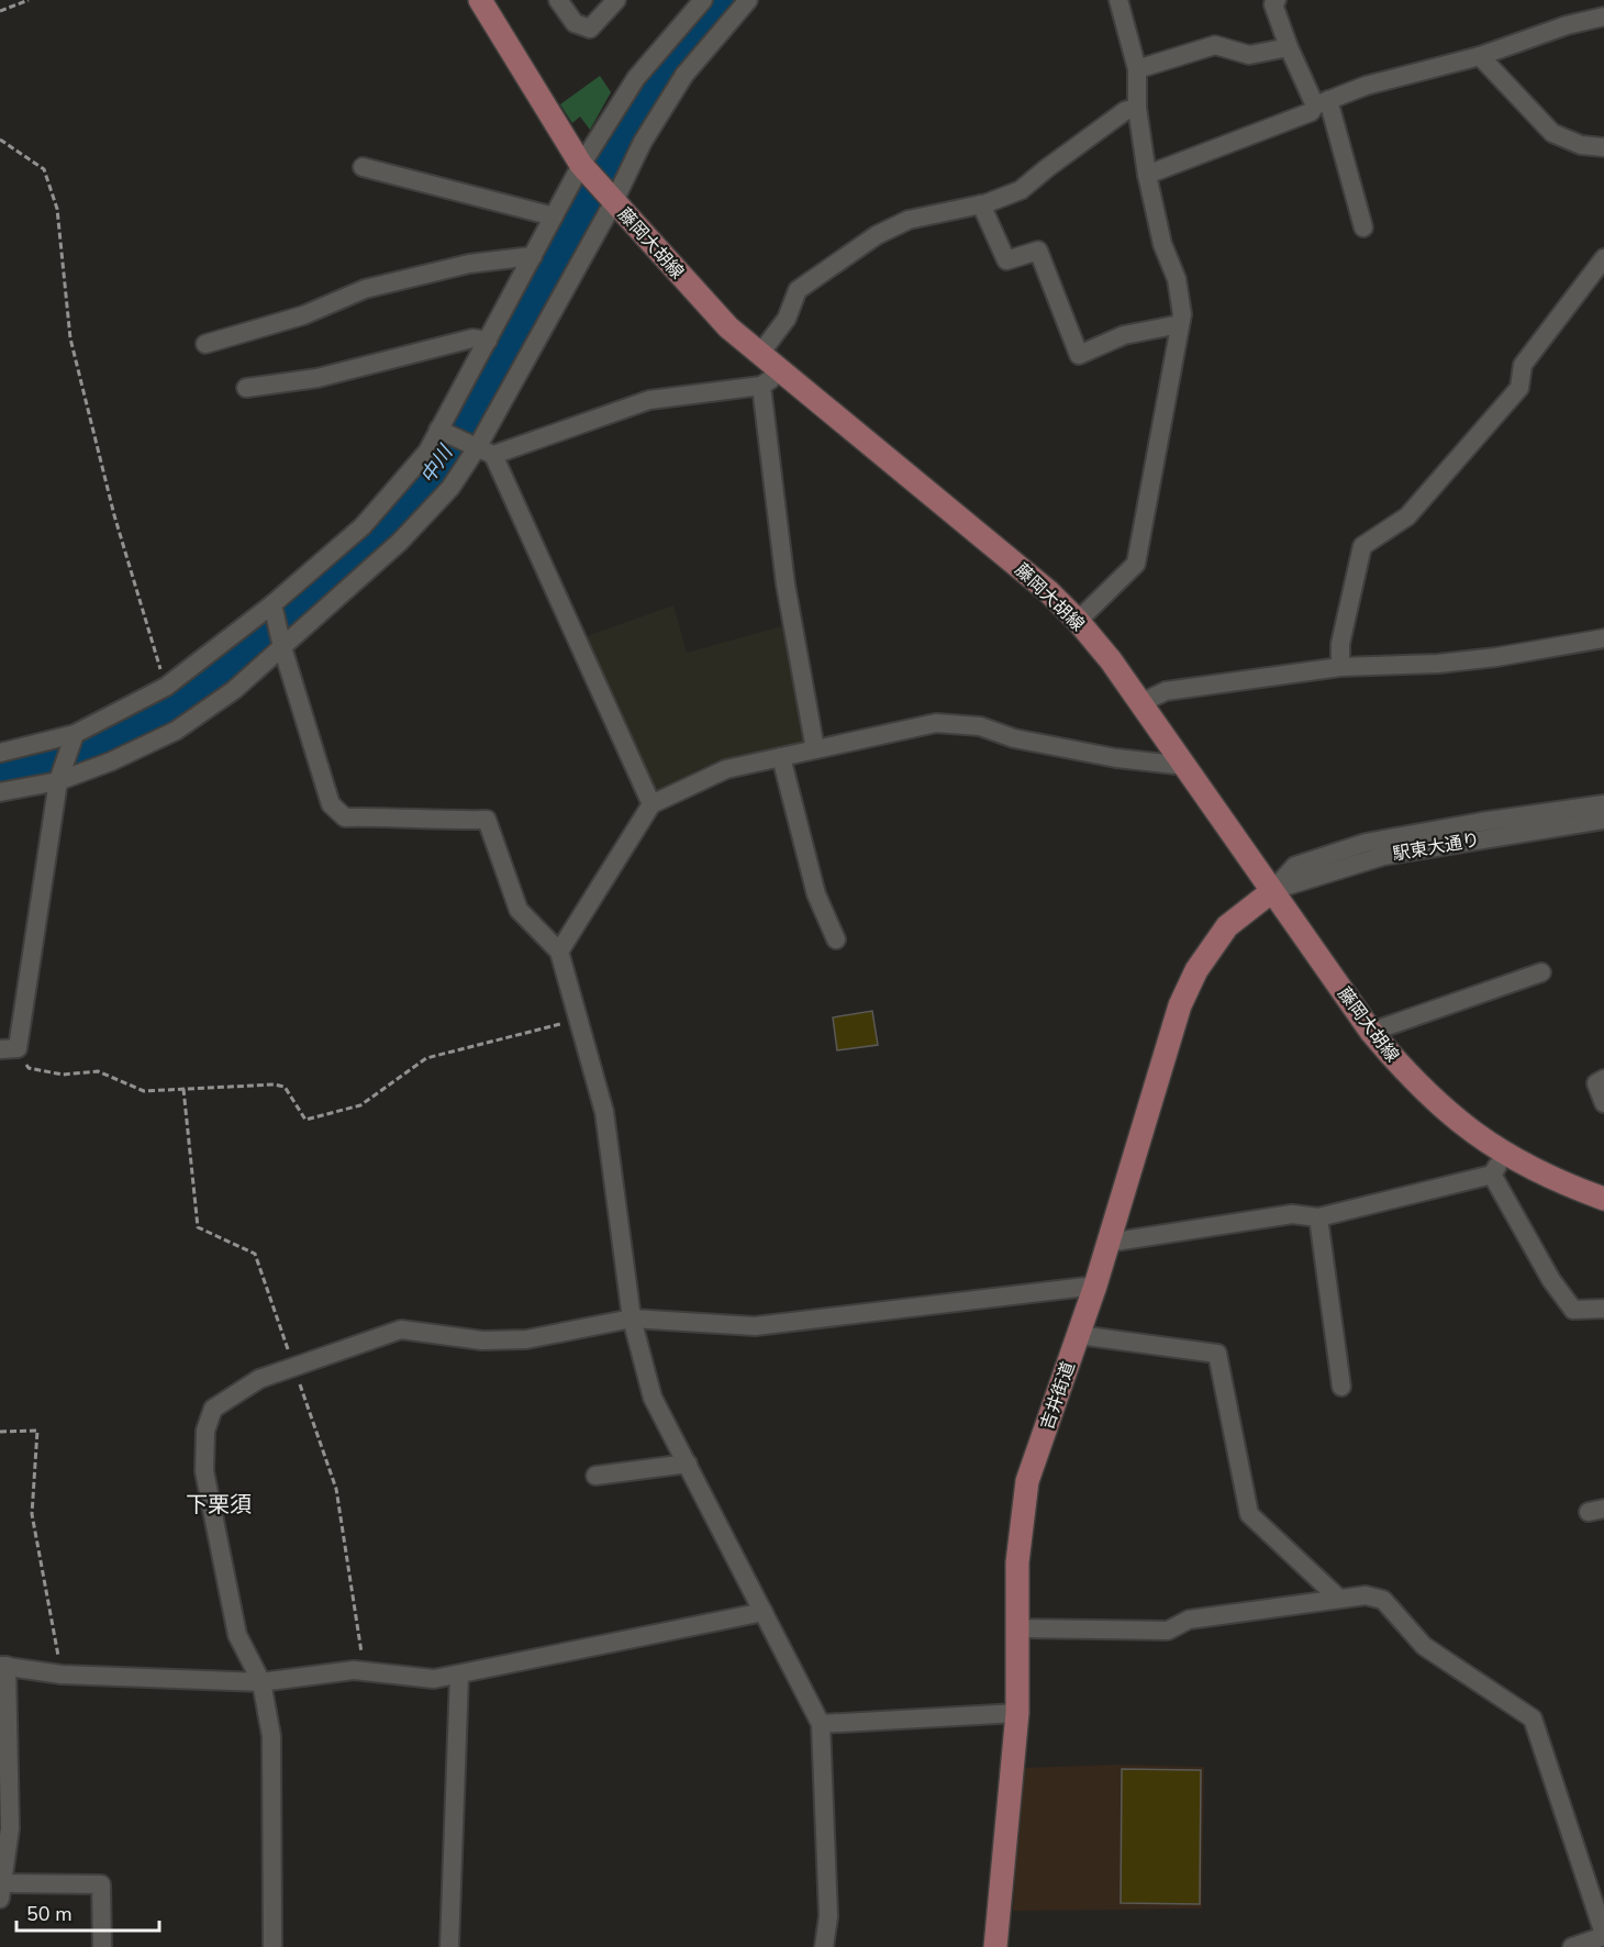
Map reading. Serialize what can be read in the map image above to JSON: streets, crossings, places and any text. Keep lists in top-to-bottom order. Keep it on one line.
{"streets":{"main road":["藤岡大胡線","吉井街道"],"street":["駅東大通り"]},"crossings":[["藤岡大胡線","駅東大通り"],["藤岡大胡線","吉井街道"],["駅東大通り","吉井街道"]],"districts":["下栗須"],"water":["中川"],"scale_bar":"50 m"}
